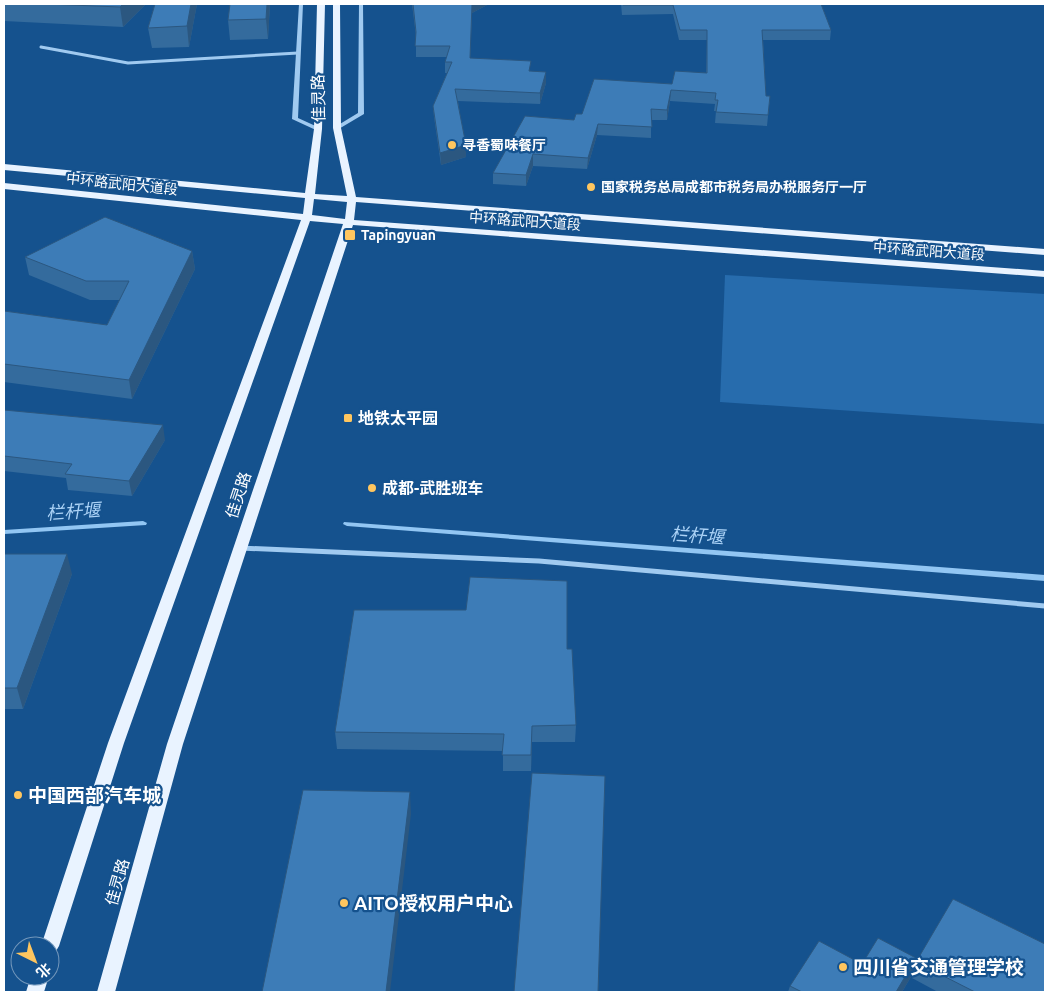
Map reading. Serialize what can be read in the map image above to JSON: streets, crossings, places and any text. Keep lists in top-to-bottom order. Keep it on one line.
{"streets":{"main road":["佳灵路","中环路武阳大道段"]},"crossings":[["佳灵路","中环路武阳大道段"]],"water":["栏杆堰"],"places":{"other":["寻香蜀味餐厅","国家税务总局成都市税务局办税服务厅一厅","成都-武胜班车","中国西部汽车城","AITO授权用户中心","四川省交通管理学校"],"transit":["Tapingyuan","地铁太平园"]},"north":"bottom right"}
